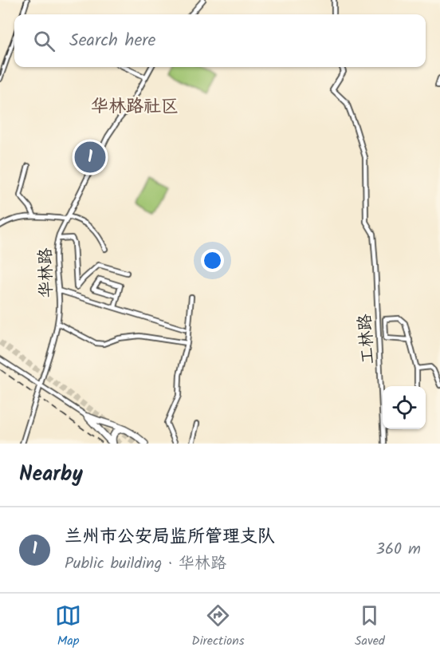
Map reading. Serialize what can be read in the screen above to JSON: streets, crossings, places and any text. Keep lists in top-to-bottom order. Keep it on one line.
{"streets":{"street":["华林路","工林路"]},"districts":["华林路社区"],"page":{"search":"Search here","pins":"1","heading":"Nearby","list":[{"mark":"1","name":"兰州市公安局监所管理支队","note":"Public building · 华林路","value":"360 m"}],"nav":["Map","Directions","Saved"]}}
